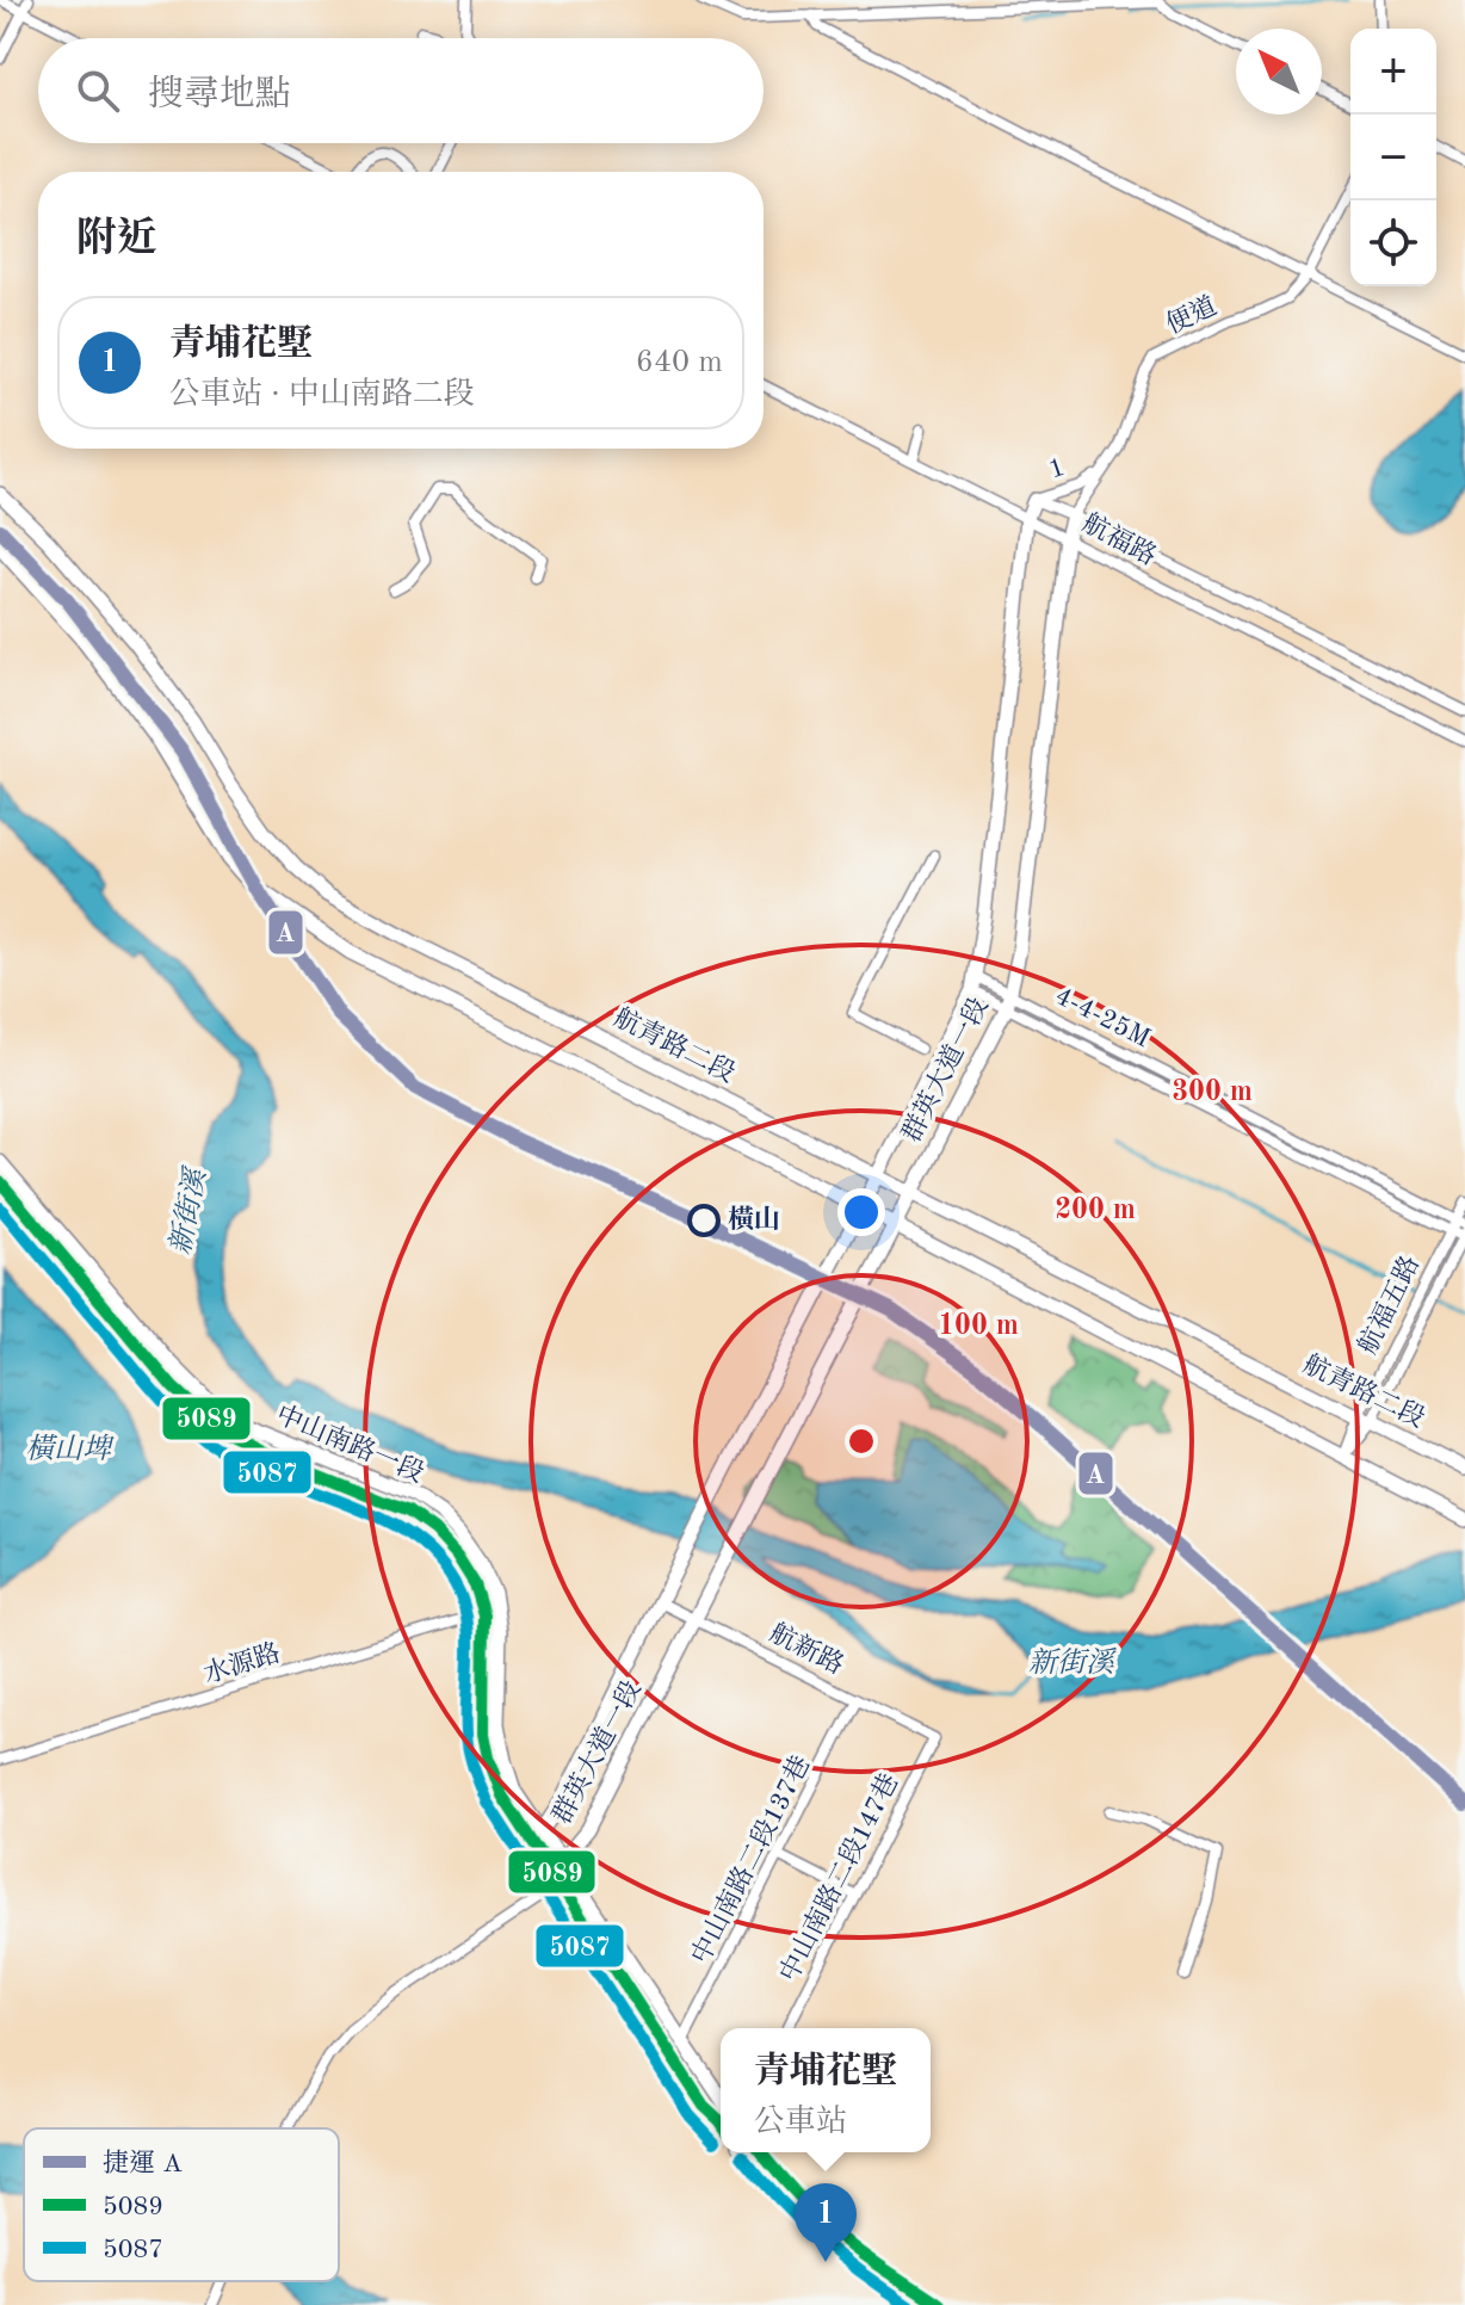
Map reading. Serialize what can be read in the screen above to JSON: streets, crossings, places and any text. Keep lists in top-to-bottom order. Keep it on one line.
{"streets":{"street":["便道","1","航福路","4-4-25M","航青路二段","群英大道一段","航福五路","中山南路一段","航新路","水源路","中山南路二段137巷","中山南路二段147巷"]},"crossings":[["便道","1"],["1","航福路"],["1","群英大道一段"],["航福路","群英大道一段"],["4-4-25M","群英大道一段"],["4-4-25M","航福五路"],["航青路二段","群英大道一段"],["航青路二段","航福五路"],["群英大道一段","中山南路一段"],["群英大道一段","航新路"],["中山南路一段","水源路"],["航新路","中山南路二段137巷"],["航新路","中山南路二段147巷"]],"water":["新街溪","橫山埤"],"places":["橫山"],"lines":["metro line A","transit line 5089","transit line 5087"],"legend":["捷運 A","5089","5087"],"north":"top left","page":{"map_buttons":["+","−"],"search":"搜尋地點","heading":"附近","list":[{"mark":"1","name":"青埔花墅","note":"公車站 · 中山南路二段","value":"640 m"}],"popup":["青埔花墅","公車站"],"pins":"1"},"rings":["300 m","200 m","100 m"]}
